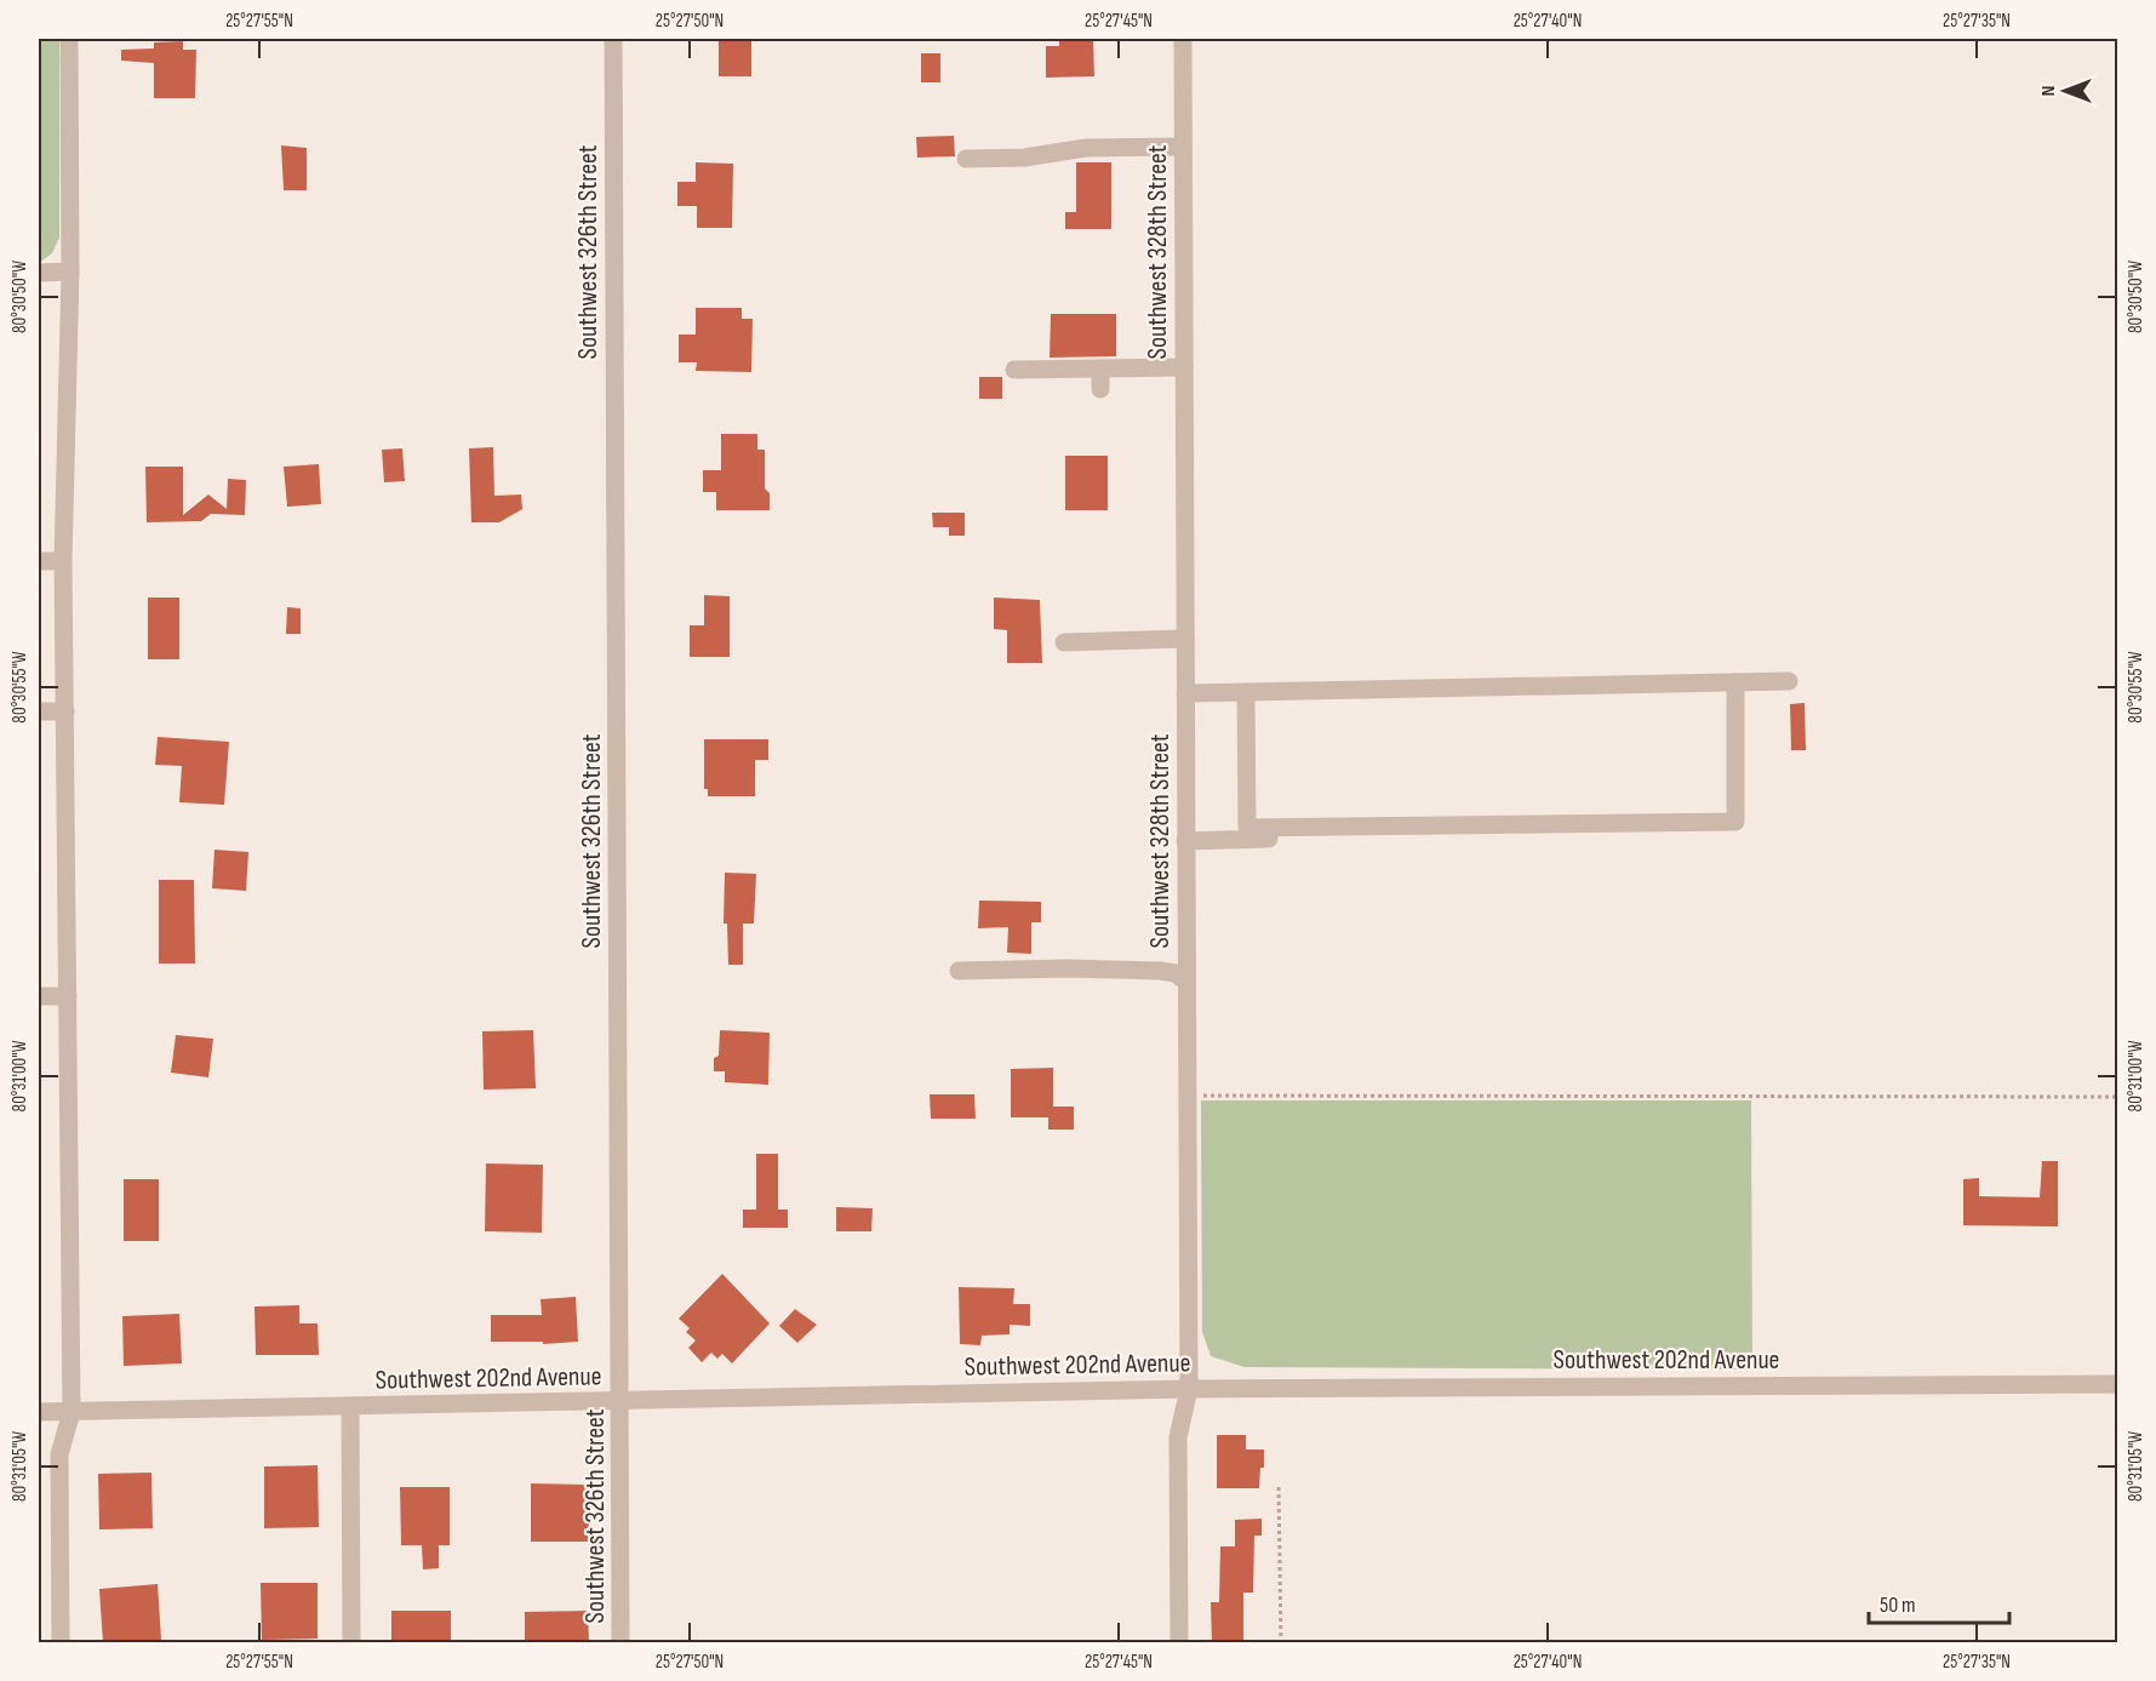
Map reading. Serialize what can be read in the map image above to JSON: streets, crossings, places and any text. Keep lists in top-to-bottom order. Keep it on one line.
{"streets":{"street":["Southwest 326th Street","Southwest 328th Street","Southwest 202nd Avenue"]},"crossings":[["Southwest 326th Street","Southwest 202nd Avenue"],["Southwest 328th Street","Southwest 202nd Avenue"]],"scale_bar":"50 m","north":"left","coordinates":["25°27'55\"N","25°27'50\"N","25°27'45\"N","25°27'40\"N","25°27'35\"N","80°30'50\"W","80°30'55\"W","80°31'00\"W","80°31'05\"W"]}
